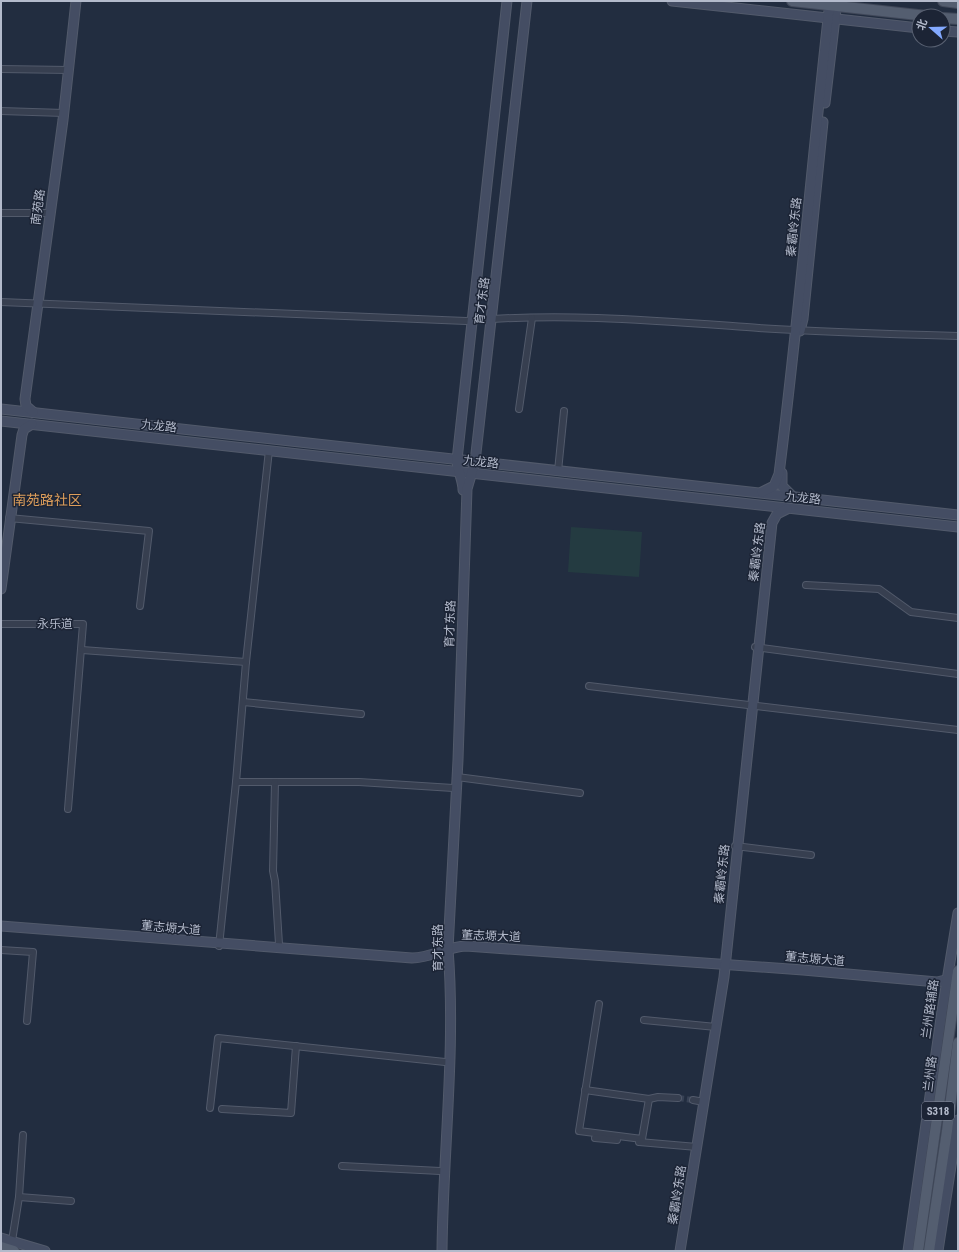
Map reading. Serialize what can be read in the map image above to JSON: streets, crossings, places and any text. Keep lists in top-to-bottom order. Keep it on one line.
{"streets":{"main road":["兰州路","S318"],"street":["南苑路","秦霸岭东路","育才东路","九龙路","永乐道","董志塬大道","兰州路辅路"]},"crossings":[["南苑路","九龙路"],["秦霸岭东路","九龙路"],["秦霸岭东路","董志塬大道"],["育才东路","九龙路"],["育才东路","董志塬大道"],["董志塬大道","兰州路辅路"],["董志塬大道","兰州路"],["兰州路辅路","兰州路"]],"districts":["南苑路社区"],"north":"left"}
